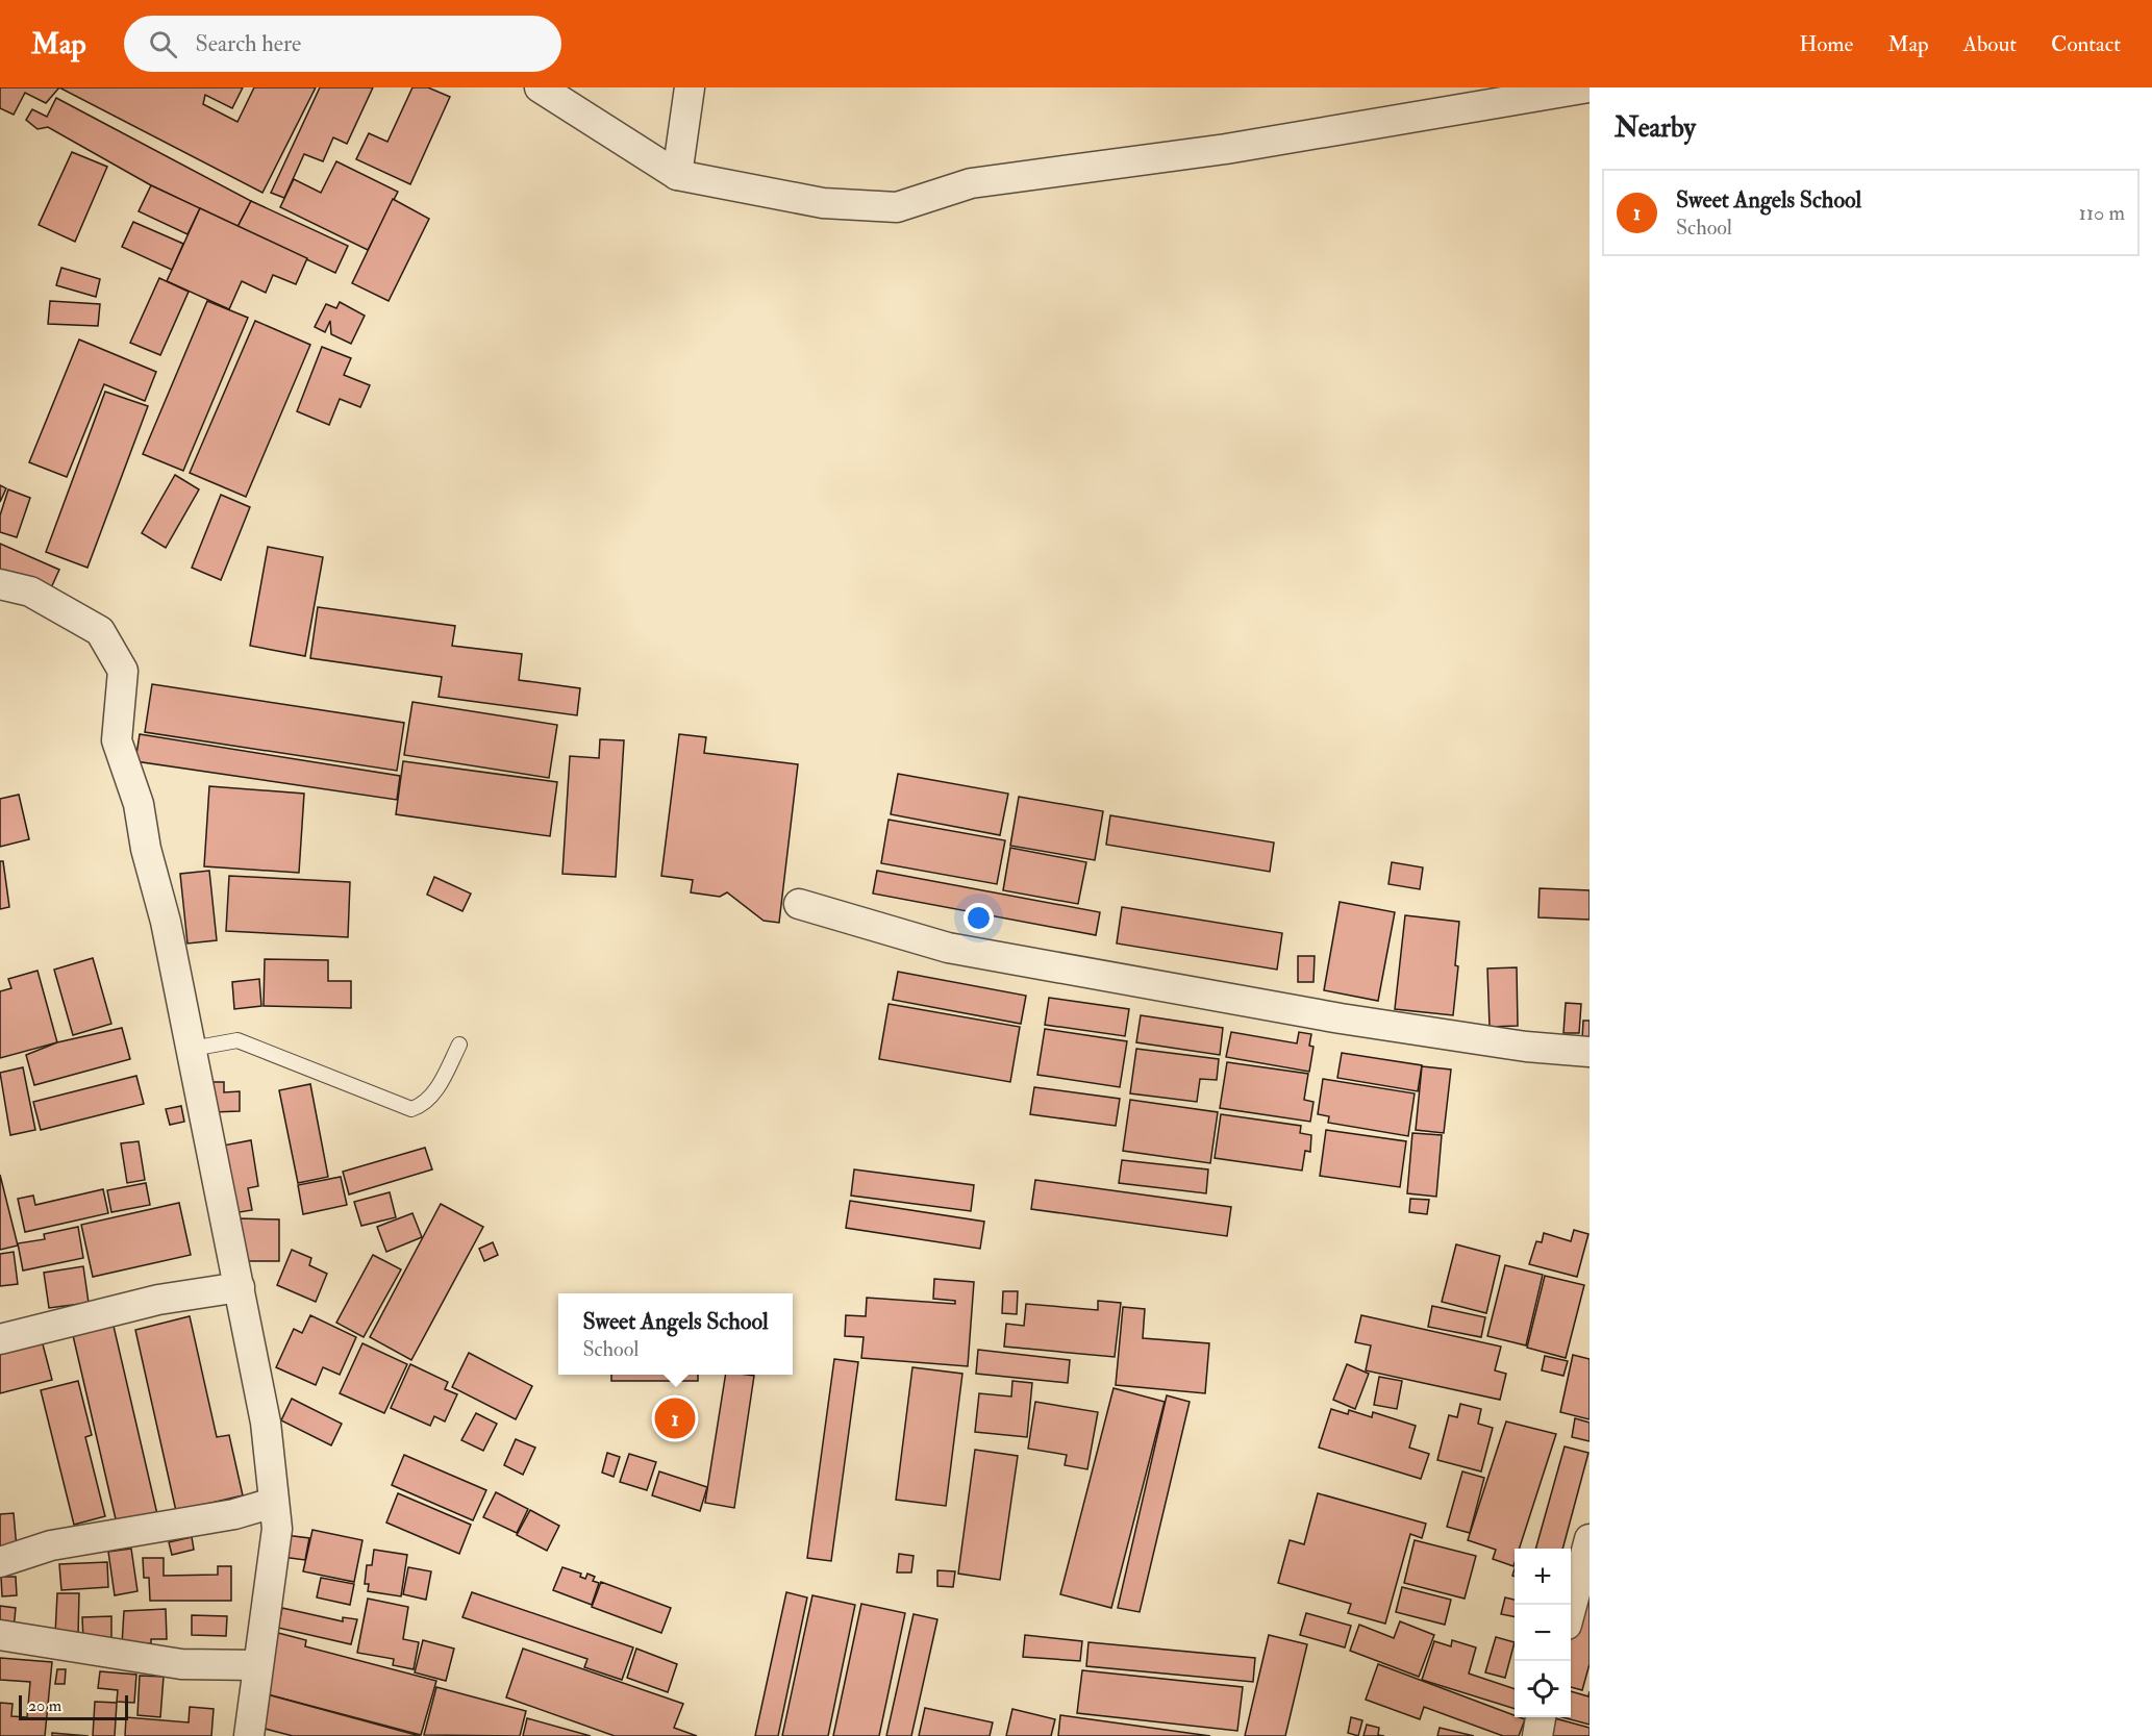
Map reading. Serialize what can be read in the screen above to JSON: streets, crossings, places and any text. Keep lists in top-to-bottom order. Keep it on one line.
{"scale_bar":"20 m","page":{"header":"Map","search":"Search here","nav":["Home","Map","About","Contact"],"heading":"Nearby","list":[{"mark":"1","name":"Sweet Angels School","note":"School","value":"110 m"}],"popup":["Sweet Angels School","School"],"pins":"1","map_buttons":["+","−"],"scale":"20 m"}}
